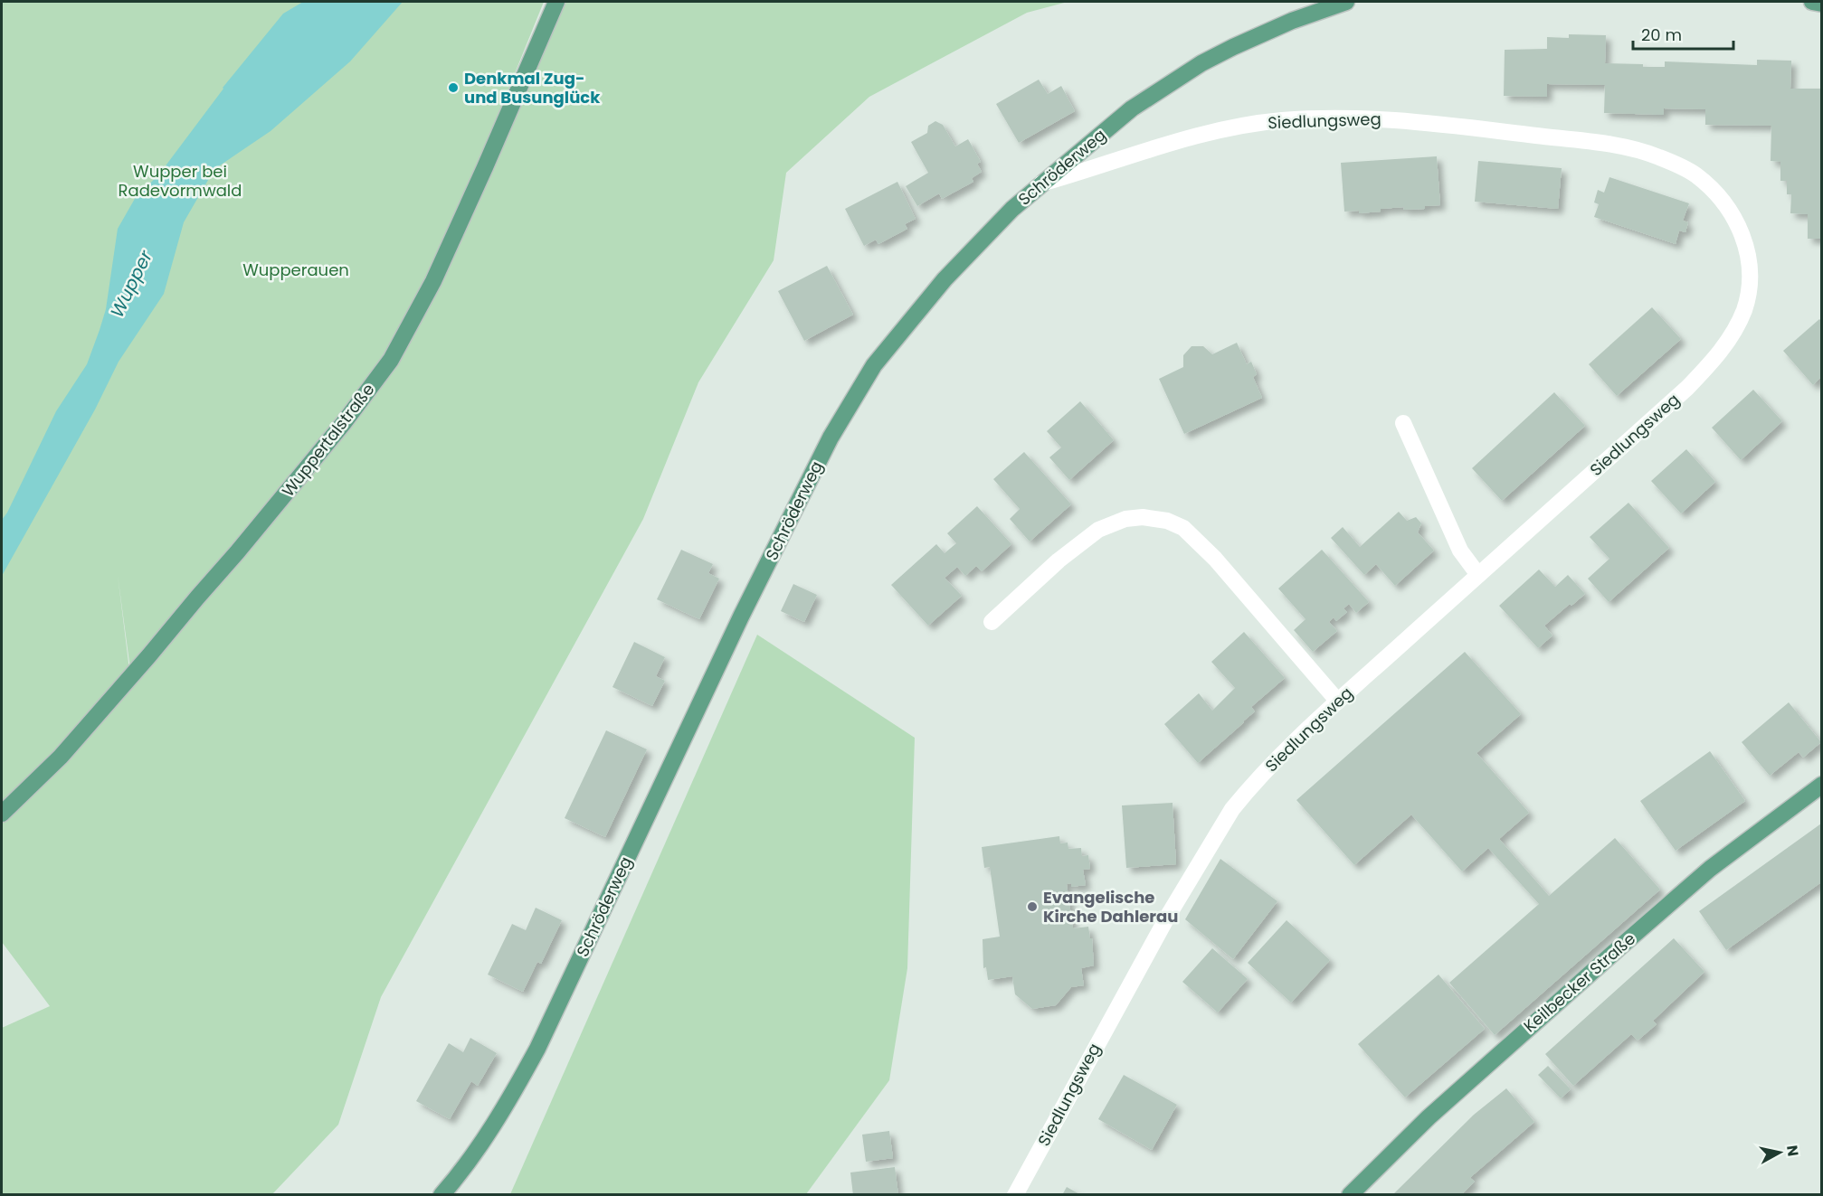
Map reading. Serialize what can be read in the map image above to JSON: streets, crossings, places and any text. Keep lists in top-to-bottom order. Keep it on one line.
{"streets":{"main road":["Schröderweg","Wuppertalstraße","Keilbecker Straße"],"street":["Siedlungsweg"]},"crossings":[["Siedlungsweg","Schröderweg"]],"water":["Wupper"],"parks":["Wupper bei Radevormwald","Wupperauen"],"places":["Denkmal Zug- und Busunglück","Evangelische Kirche Dahlerau"],"scale_bar":"20 m","north":"right"}
